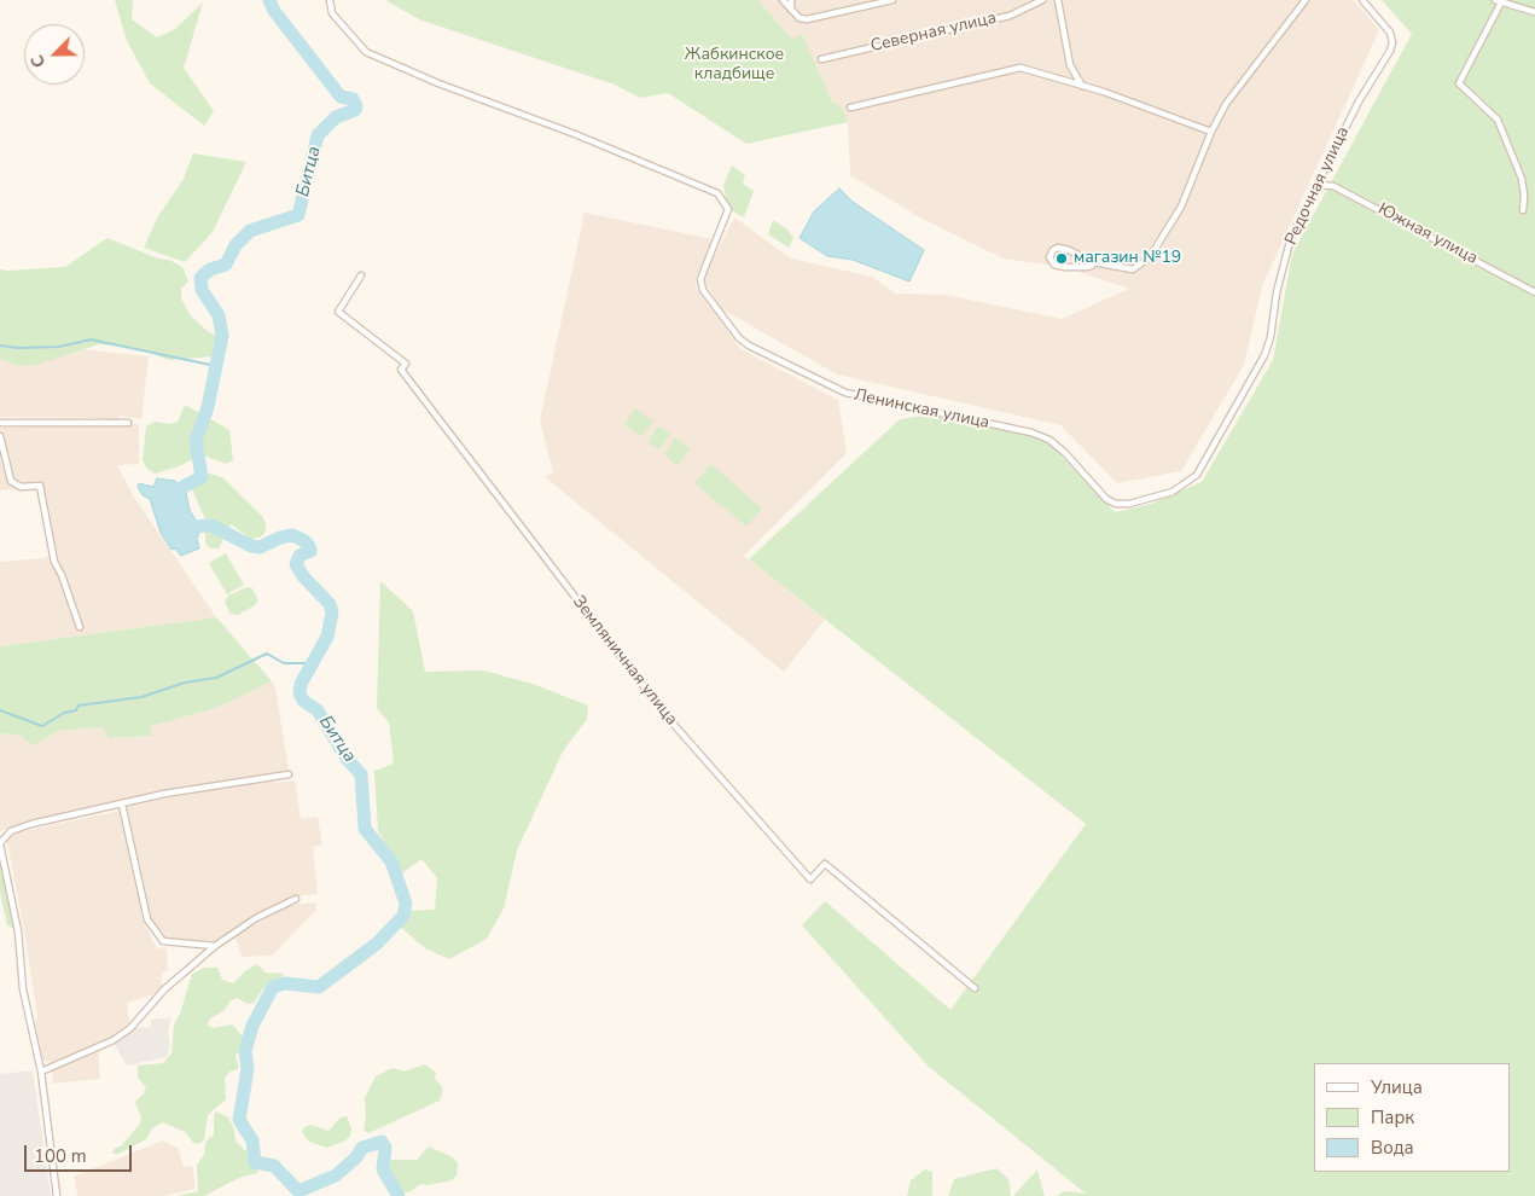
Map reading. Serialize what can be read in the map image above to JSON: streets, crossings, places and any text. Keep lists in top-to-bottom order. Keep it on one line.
{"streets":{"street":["Северная улица","Редочная улица","Южная улица","Ленинская улица","Земляничная улица"]},"crossings":[["Редочная улица","Южная улица"],["Редочная улица","Ленинская улица"]],"water":["Битца"],"parks":["Жабкинское кладбище"],"places":["магазин №19"],"legend":["Улица","Парк","Вода"],"scale_bar":"100 m","north":"bottom left"}
